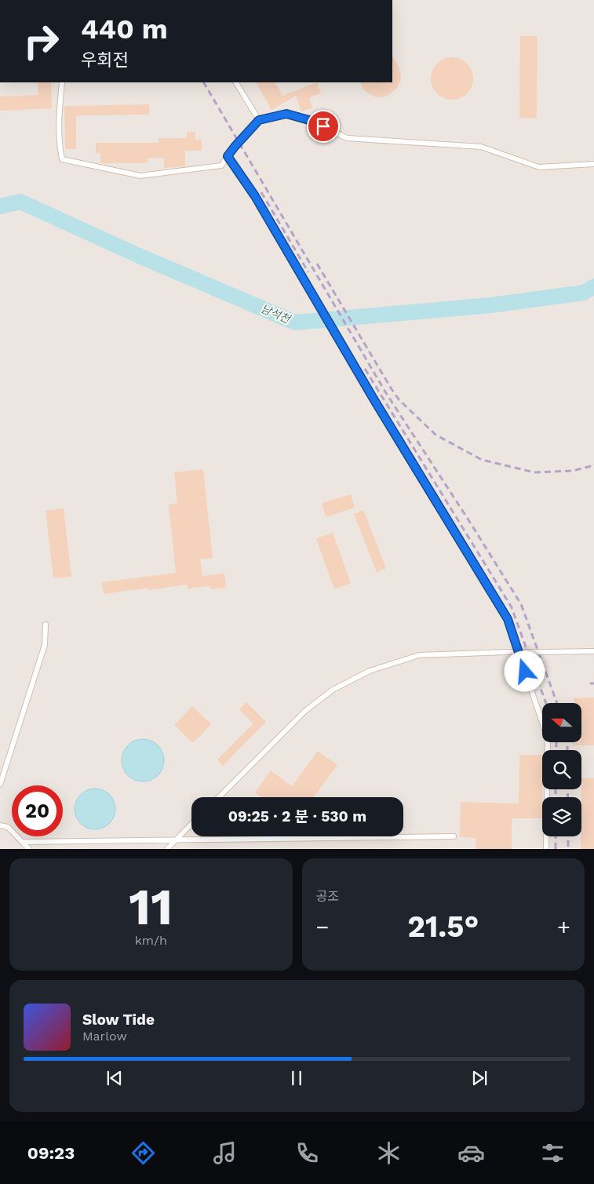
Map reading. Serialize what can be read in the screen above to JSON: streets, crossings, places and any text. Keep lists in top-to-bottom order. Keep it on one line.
{"water":["남석천"],"north":"left","page":{"turn":["440 m","우회전"],"limit":"20","trip":"09:25 · 2 분 · 530 m","tile":[["11","km/h"],"공조"],"heat":["−","21.5°","+"],"song":["Slow Tide","Marlow"],"tabs":"09:23"}}
